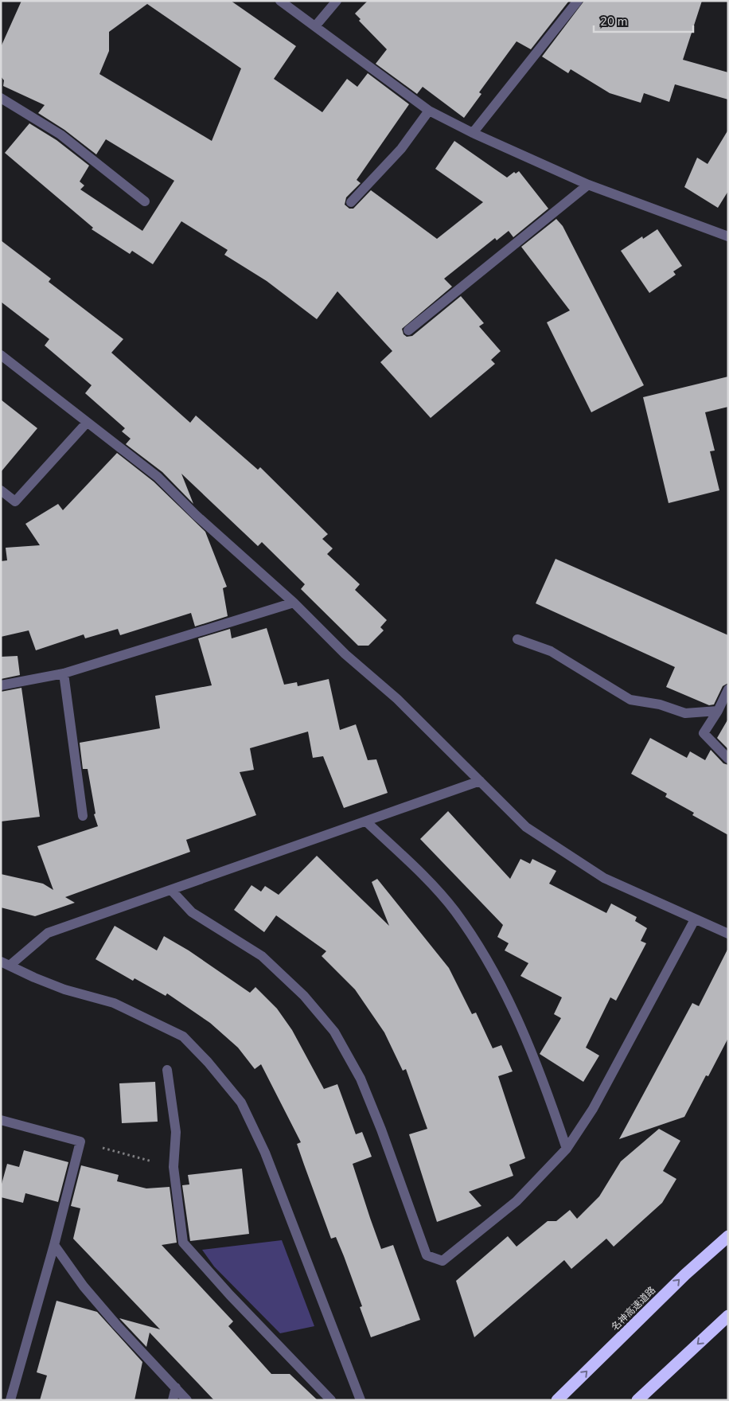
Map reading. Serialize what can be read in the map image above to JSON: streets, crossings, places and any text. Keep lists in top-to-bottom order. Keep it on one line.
{"streets":{"highway":["名神高速道路"]},"scale_bar":"20 m"}
